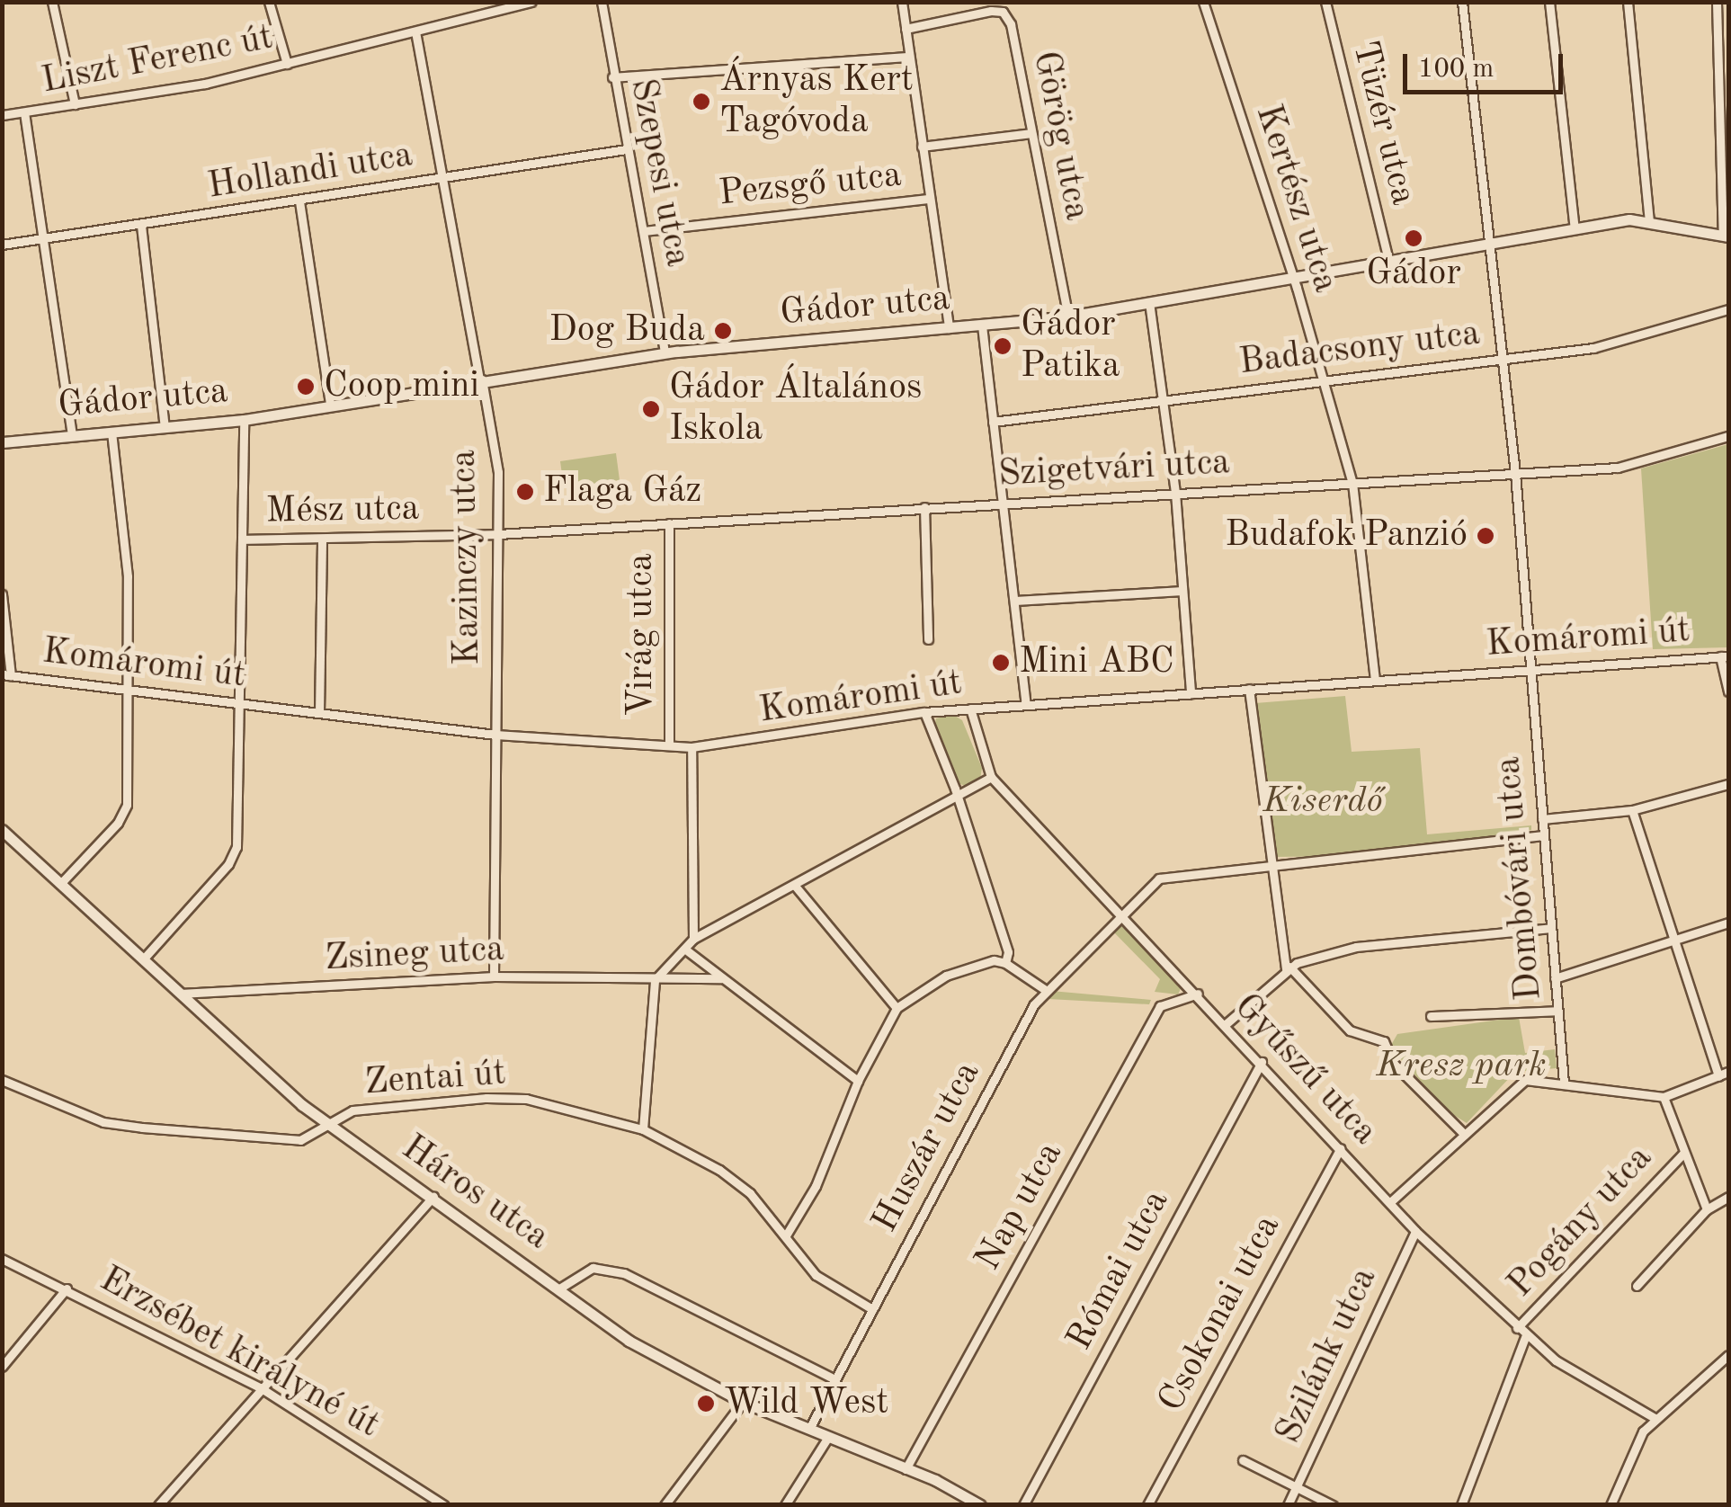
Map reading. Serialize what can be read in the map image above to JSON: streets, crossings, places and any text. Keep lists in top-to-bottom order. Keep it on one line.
{"streets":{"street":["Liszt Ferenc út","Tüzér utca","Görög utca","Hollandi utca","Szepesi utca","Pezsgő utca","Kertész utca","Gádor utca","Badacsony utca","Szigetvári utca","Mész utca","Kazinczy utca","Virág utca","Komáromi út","Dombóvári utca","Zsineg utca","Gyűszű utca","Zentai út","Huszár utca","Háros utca","Nap utca","Pogány utca","Római utca","Csokonai utca","Erzsébet királyné út","Szilánk utca"]},"crossings":[["Liszt Ferenc út","Kazinczy utca"],["Tüzér utca","Gádor utca"],["Görög utca","Gádor utca"],["Hollandi utca","Szepesi utca"],["Hollandi utca","Kazinczy utca"],["Szepesi utca","Pezsgő utca"],["Szepesi utca","Gádor utca"],["Kertész utca","Gádor utca"],["Kertész utca","Badacsony utca"],["Kertész utca","Szigetvári utca"],["Kertész utca","Komáromi út"],["Gádor utca","Kazinczy utca"],["Gádor utca","Dombóvári utca"],["Badacsony utca","Dombóvári utca"],["Szigetvári utca","Mész utca"],["Szigetvári utca","Kazinczy utca"],["Szigetvári utca","Virág utca"],["Szigetvári utca","Dombóvári utca"],["Mész utca","Kazinczy utca"],["Kazinczy utca","Komáromi út"],["Kazinczy utca","Zsineg utca"],["Virág utca","Komáromi út"],["Komáromi út","Dombóvári utca"],["Komáromi út","Gyűszű utca"],["Dombóvári utca","Huszár utca"],["Zsineg utca","Háros utca"],["Gyűszű utca","Huszár utca"],["Gyűszű utca","Nap utca"],["Gyűszű utca","Pogány utca"],["Gyűszű utca","Római utca"],["Gyűszű utca","Csokonai utca"],["Gyűszű utca","Szilánk utca"],["Zentai út","Huszár utca"],["Zentai út","Háros utca"],["Huszár utca","Háros utca"],["Háros utca","Nap utca"]],"parks":["Kiserdő","Kresz park"],"places":["Árnyas Kert Tagóvoda","Gádor","Dog Buda","Gádor Patika","Coop mini","Gádor Általános Iskola","Flaga Gáz","Budafok Panzió","Mini ABC","Wild West"],"scale_bar":"100 m"}
